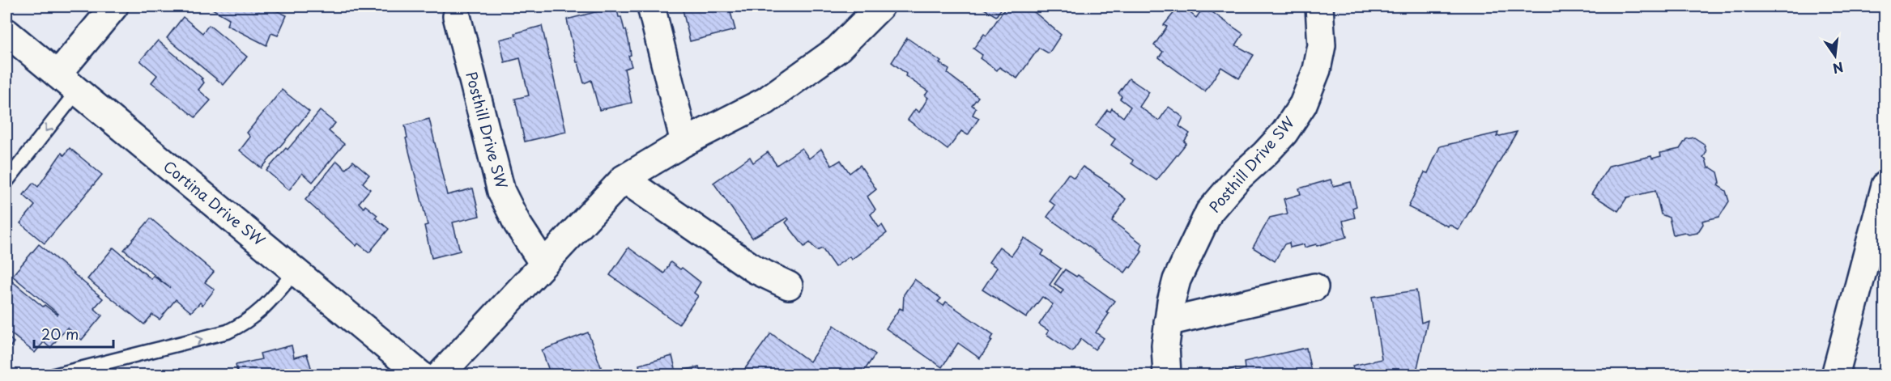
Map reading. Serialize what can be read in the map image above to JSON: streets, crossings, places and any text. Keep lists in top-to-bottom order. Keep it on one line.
{"streets":{"street":["Posthill Drive SW","Cortina Drive SW"]},"scale_bar":"20 m","north":"bottom"}
